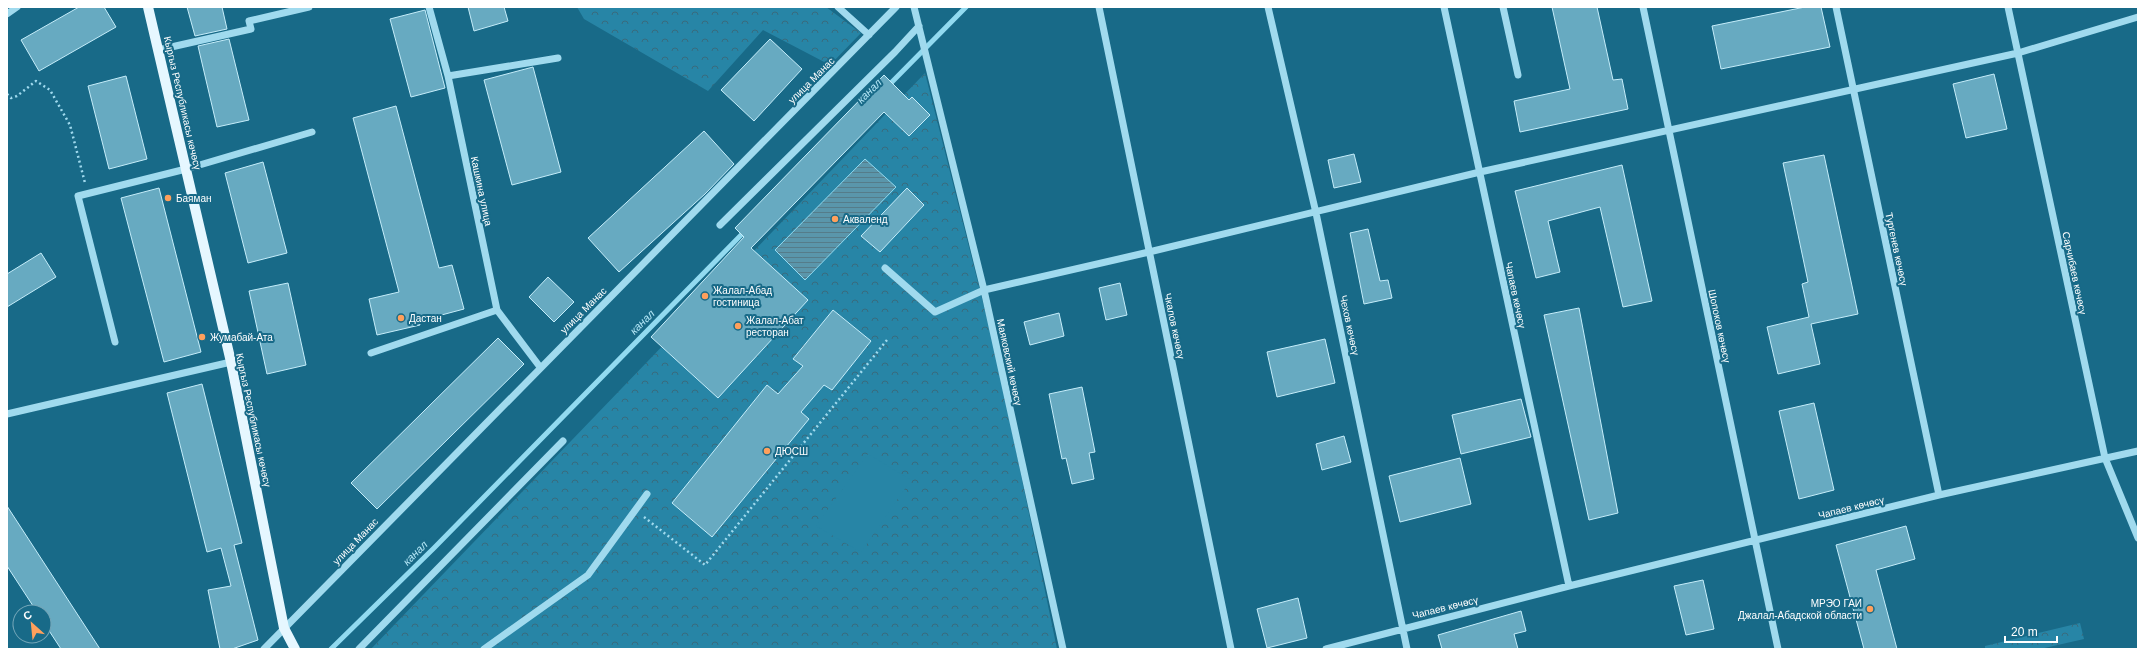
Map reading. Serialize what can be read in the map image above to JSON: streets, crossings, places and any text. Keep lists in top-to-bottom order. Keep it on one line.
{"streets":{"main road":["Кыргыз Республикасы көчөсү"],"street":["улица Манас","Кашкина улица","Тургенев көчөсү","Сарчибаев көчөсү","Чапаев көчөсү","Чехов көчөсү","Чкалов көчөсү","Шопоков көчөсү","Маяковский көчөсү"]},"crossings":[["улица Манас","Кыргыз Республикасы көчөсү"],["улица Манас","Кашкина улица"],["Тургенев көчөсү","Чапаев көчөсү"],["Сарчибаев көчөсү","Чапаев көчөсү"],["Чапаев көчөсү","Чехов көчөсү"],["Чапаев көчөсү","Шопоков көчөсү"]],"water":["канал"],"places":["Баяман","Акваленд","Жалал-Абад гостиница","Дастан","Жалал-Абат ресторан","Жумабай-Ата","ДЮСШ","МРЭО ГАИ Джалал-Абадской области"],"scale_bar":"20 m","north":"top left"}
